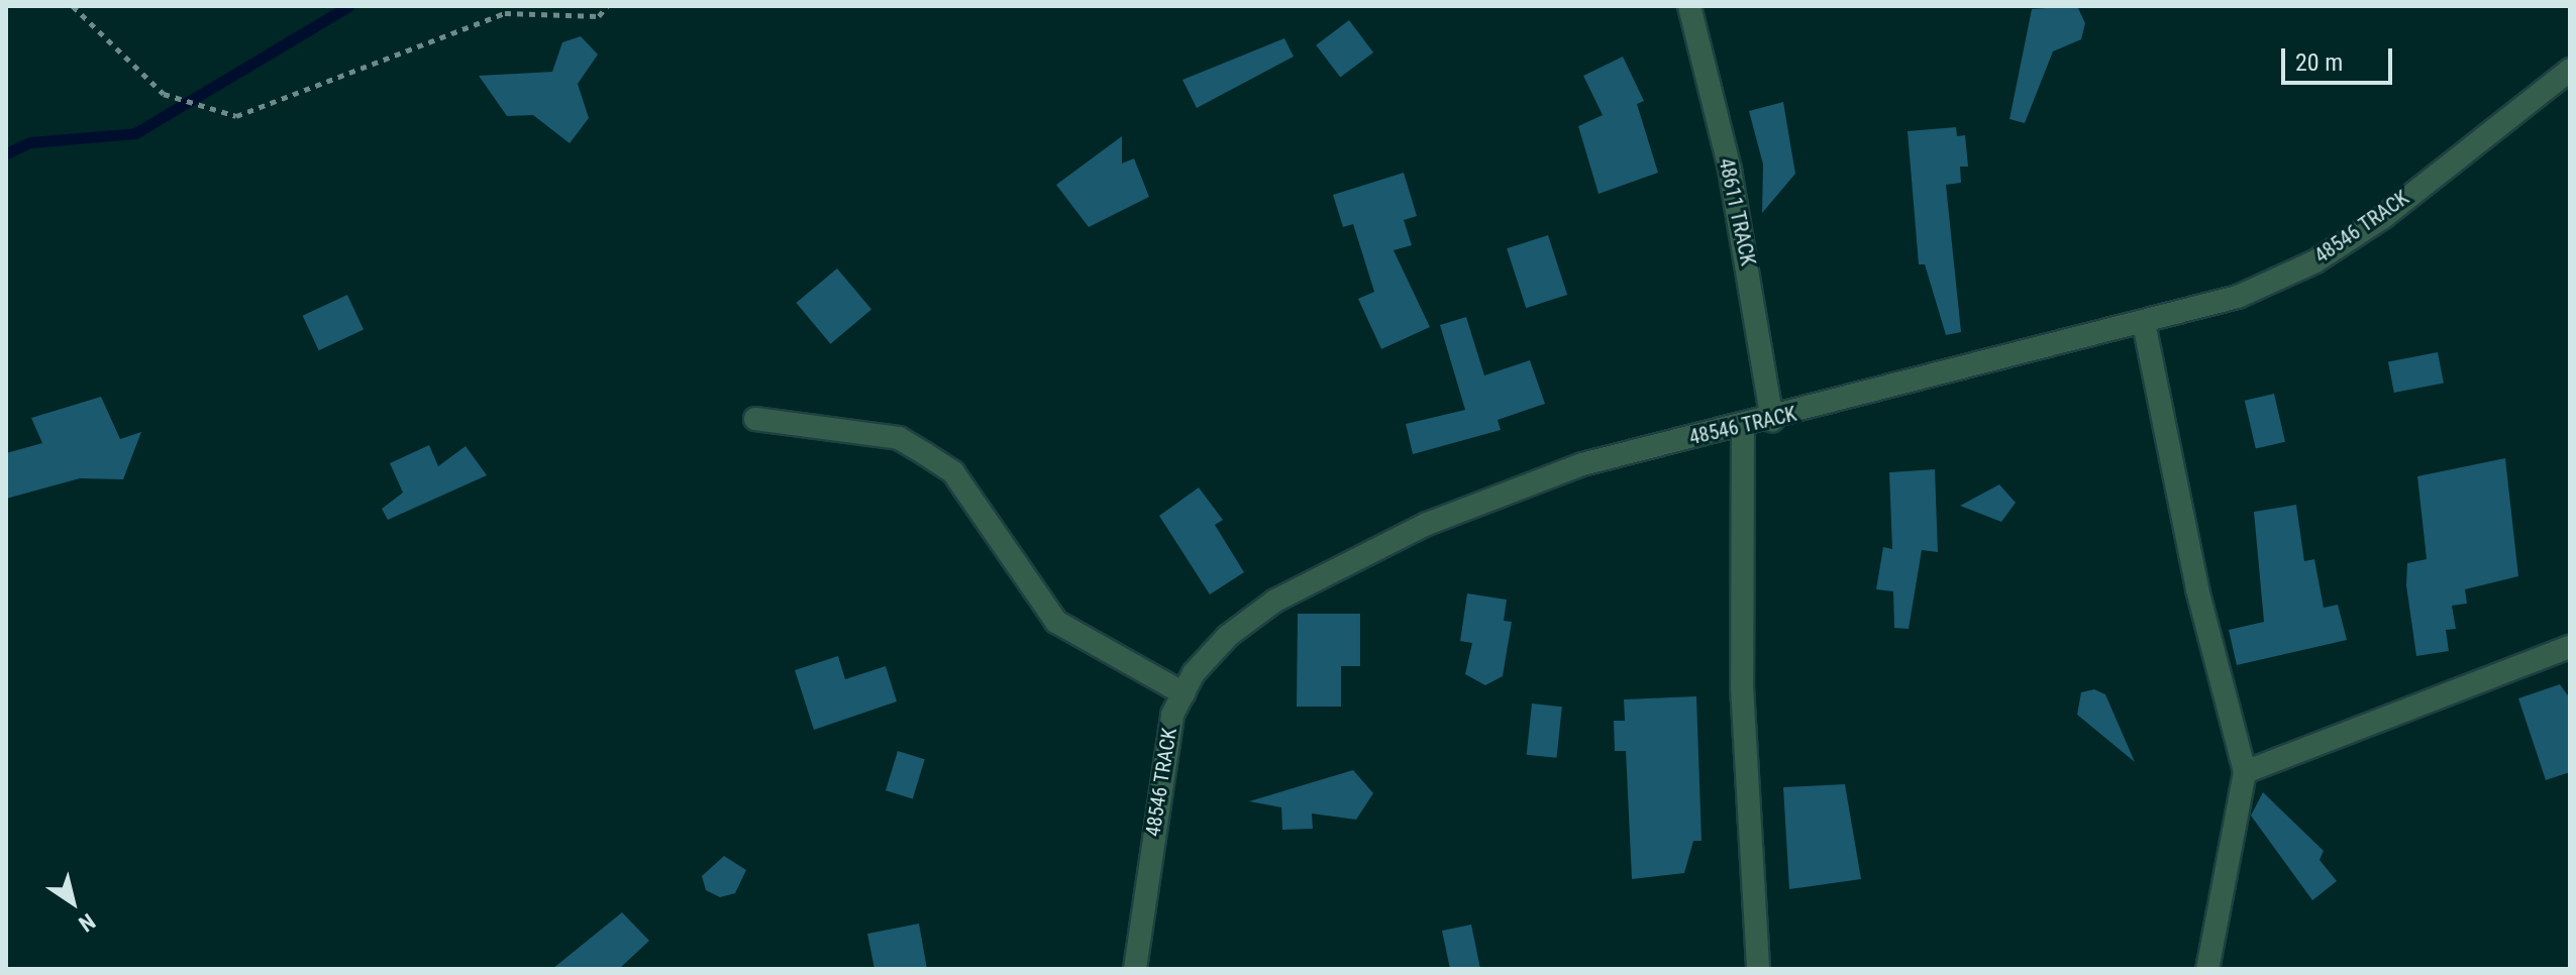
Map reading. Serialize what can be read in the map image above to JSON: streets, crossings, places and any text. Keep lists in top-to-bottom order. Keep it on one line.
{"streets":{"street":["48611 TRACK","48546 TRACK"]},"crossings":[["48611 TRACK","48546 TRACK"]],"scale_bar":"20 m","north":"bottom right"}
